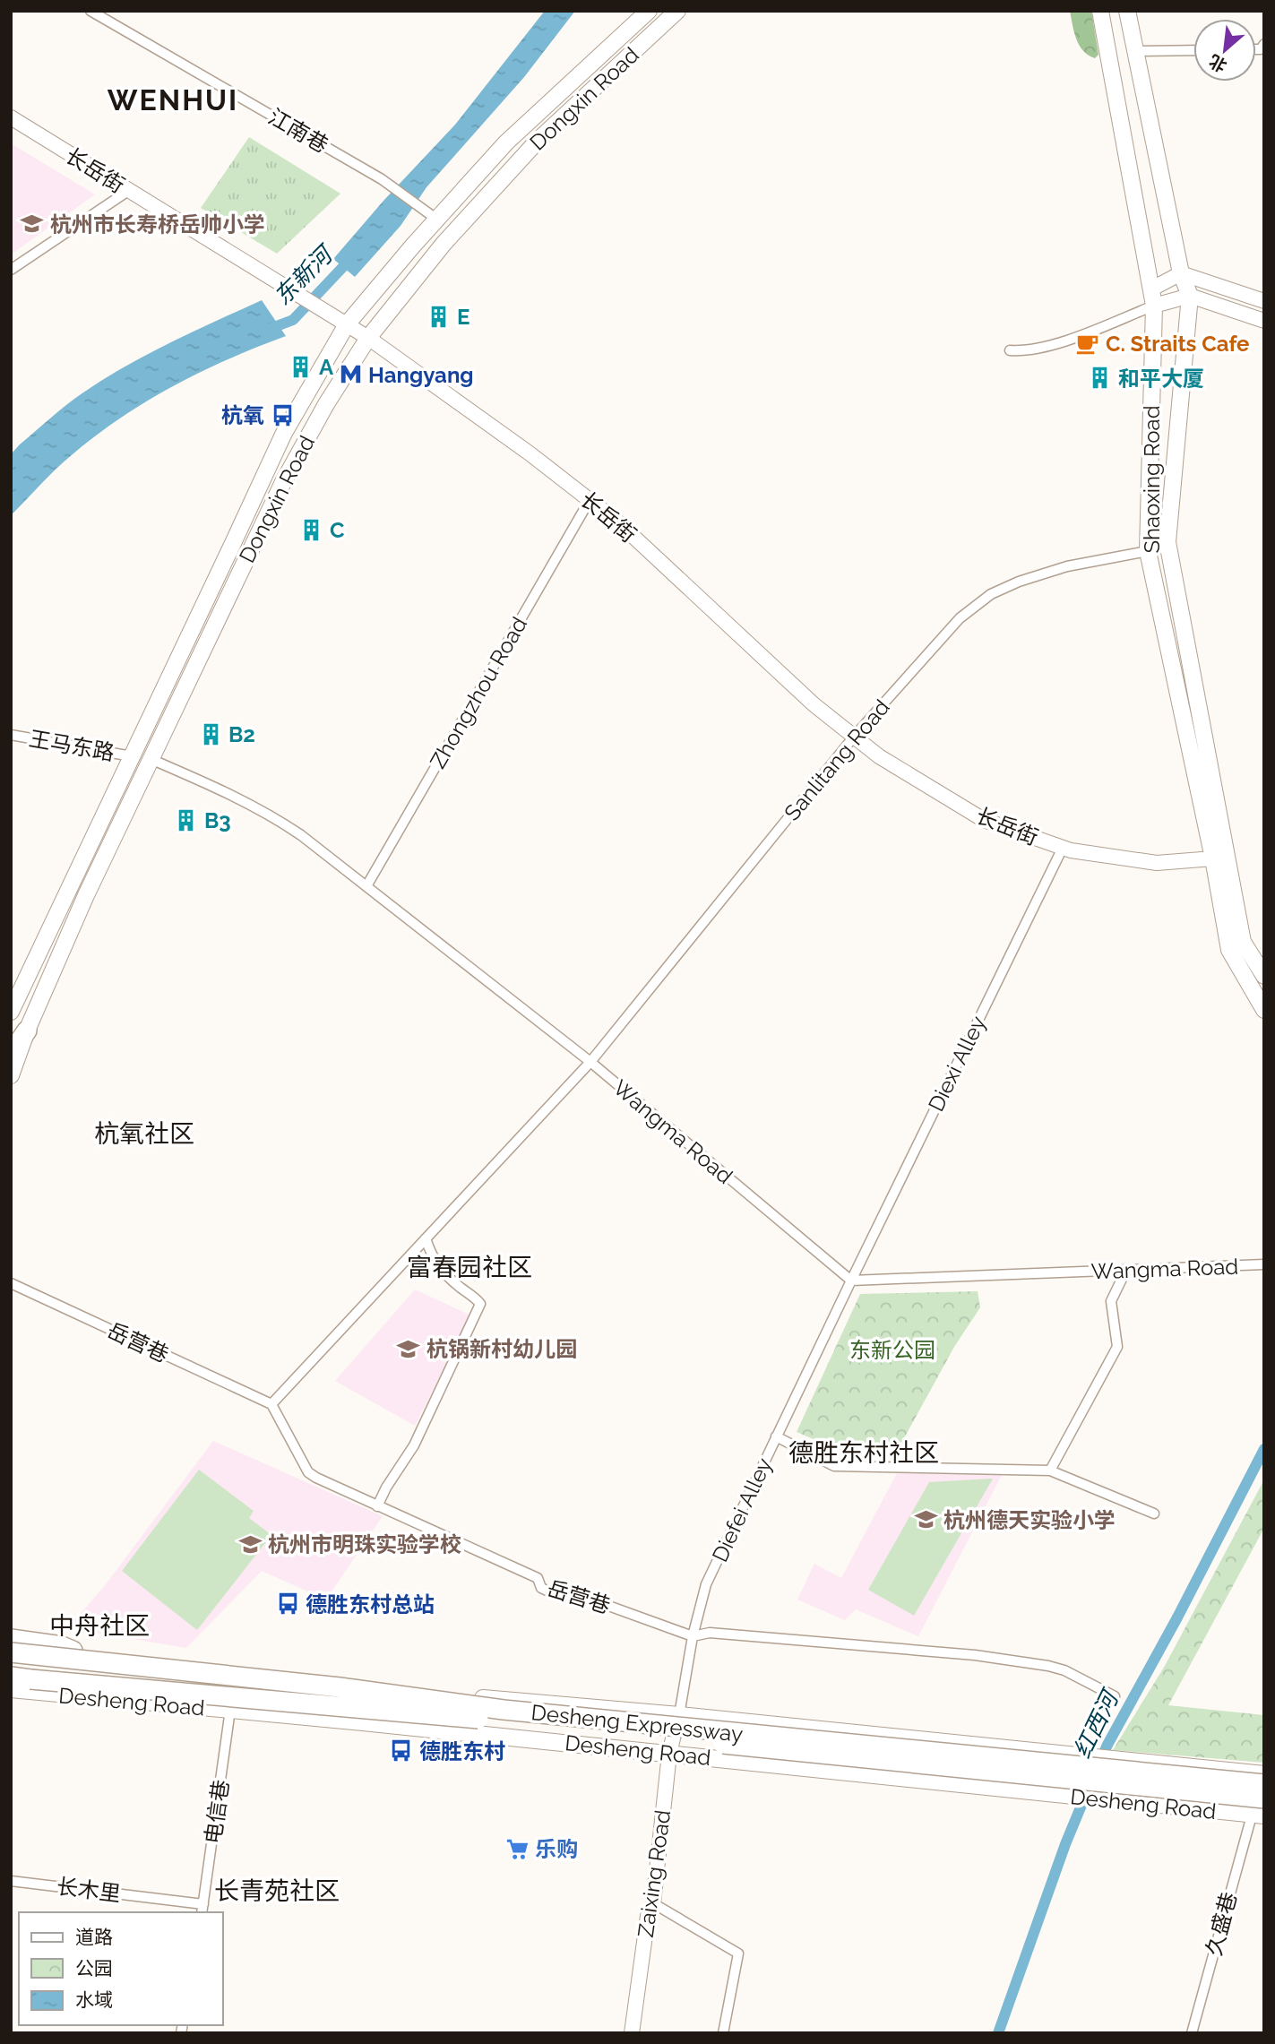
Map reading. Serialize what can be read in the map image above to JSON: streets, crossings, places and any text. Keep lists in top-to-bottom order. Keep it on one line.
{"streets":{"highway":["Desheng Expressway"],"main road":["Dongxin Road","Shaoxing Road","Desheng Road"],"street":["江南巷","长岳街","Zhongzhou Road","王马东路","Sanlitang Road","Diexi Alley","Wangma Road","岳营巷","Diefei Alley","电信巷","Zaixing Road","长木里","久盛巷"]},"crossings":[["Dongxin Road","江南巷"],["Dongxin Road","长岳街"],["Dongxin Road","王马东路"],["Dongxin Road","Wangma Road"],["长岳街","Shaoxing Road"],["长岳街","Zhongzhou Road"],["长岳街","Sanlitang Road"],["长岳街","Diexi Alley"],["Shaoxing Road","Sanlitang Road"],["Zhongzhou Road","Wangma Road"],["Sanlitang Road","Wangma Road"],["Sanlitang Road","岳营巷"],["Diexi Alley","Wangma Road"],["Diexi Alley","Diefei Alley"],["Wangma Road","Diefei Alley"],["岳营巷","Diefei Alley"],["Diefei Alley","Desheng Road"],["Diefei Alley","Zaixing Road"],["Desheng Road","电信巷"],["Desheng Road","Zaixing Road"],["Desheng Road","久盛巷"],["电信巷","长木里"]],"districts":["WENHUI","杭氧社区","富春园社区","德胜东村社区","中舟社区","长青苑社区"],"water":["东新河","红西河"],"parks":["东新公园"],"places":{"school or university":["杭州市长寿桥岳帅小学","杭锅新村幼儿园","杭州德天实验小学","杭州市明珠实验学校"],"building":["E","A","和平大厦","C","B2","B3"],"cafe":["C. Straits Cafe"],"metro station":["Hangyang"],"bus stop":["杭氧","德胜东村总站","德胜东村"],"supermarket":["乐购"]},"legend":["道路","公园","水域"],"north":"bottom left"}
